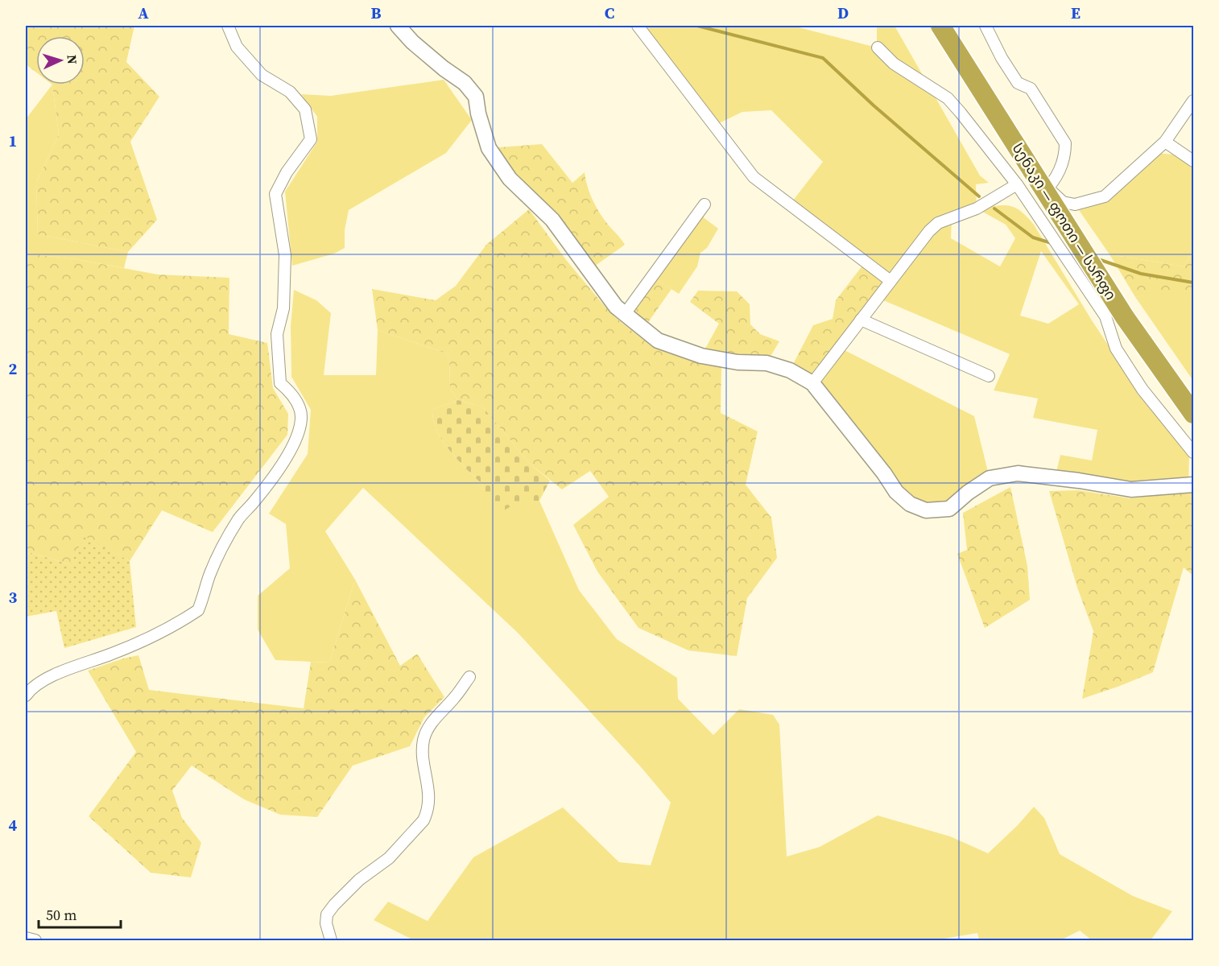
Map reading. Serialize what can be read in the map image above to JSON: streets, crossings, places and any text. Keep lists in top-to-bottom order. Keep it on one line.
{"streets":{"highway":["სენაკი — ფოთი — სარფი"]},"scale_bar":"50 m","north":"right","grid":{"columns":["A","B","C","D","E"],"rows":["1","2","3","4"]}}
